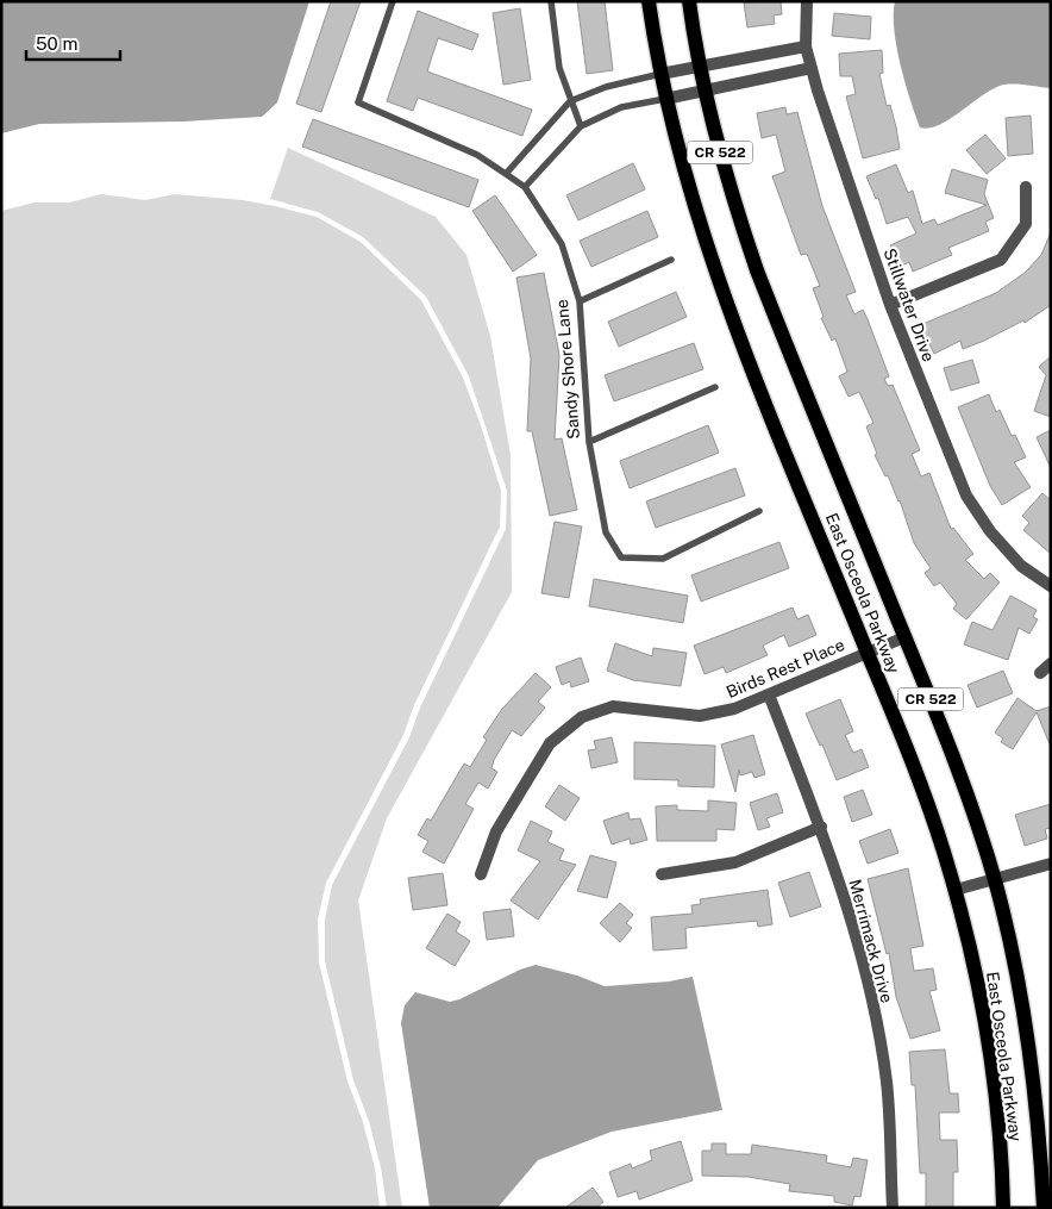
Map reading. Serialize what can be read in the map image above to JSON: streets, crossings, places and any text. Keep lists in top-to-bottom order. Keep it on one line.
{"streets":{"main road":["CR 522","East Osceola Parkway"],"street":["Stillwater Drive","Birds Rest Place","Merrimack Drive"],"lane":["Sandy Shore Lane"]},"crossings":[["East Osceola Parkway","Birds Rest Place"],["Birds Rest Place","Merrimack Drive"]],"scale_bar":"50 m"}
